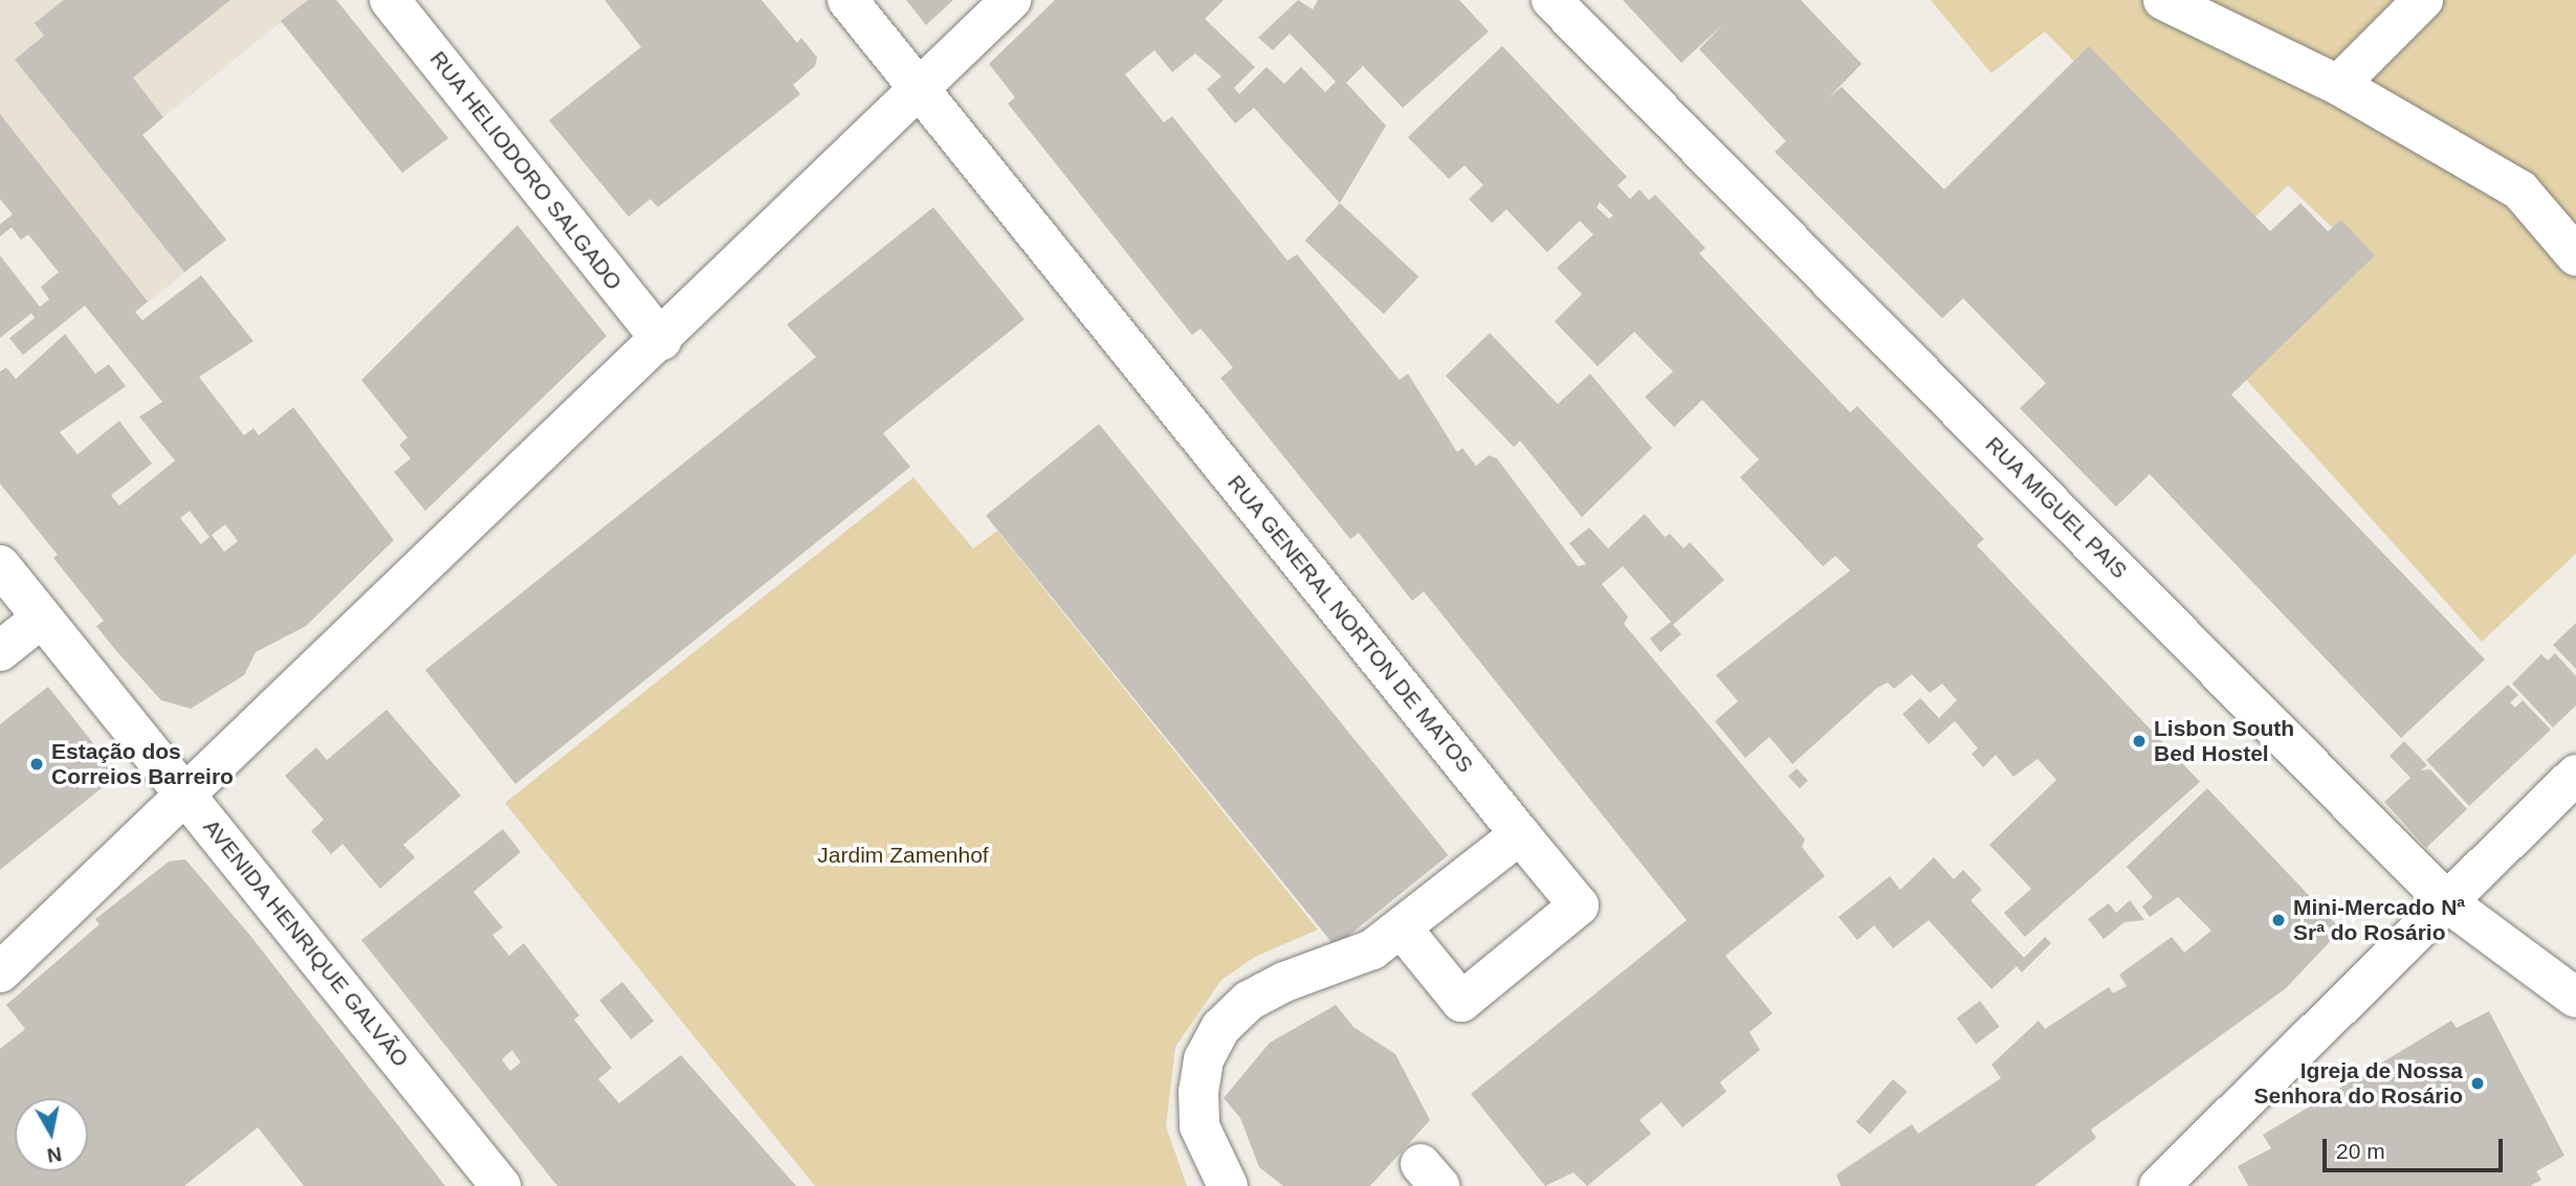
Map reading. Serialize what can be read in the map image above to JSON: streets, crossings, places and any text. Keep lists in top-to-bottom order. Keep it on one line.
{"streets":{"street":["RUA HELIODORO SALGADO","RUA MIGUEL PAIS","RUA GENERAL NORTON DE MATOS","AVENIDA HENRIQUE GALVÃO"]},"parks":["Jardim Zamenhof"],"places":["Lisbon South Bed Hostel","Estação dos Correios Barreiro","Mini-Mercado Nª Srª do Rosário","Igreja de Nossa Senhora do Rosário"],"scale_bar":"20 m","north":"bottom"}
